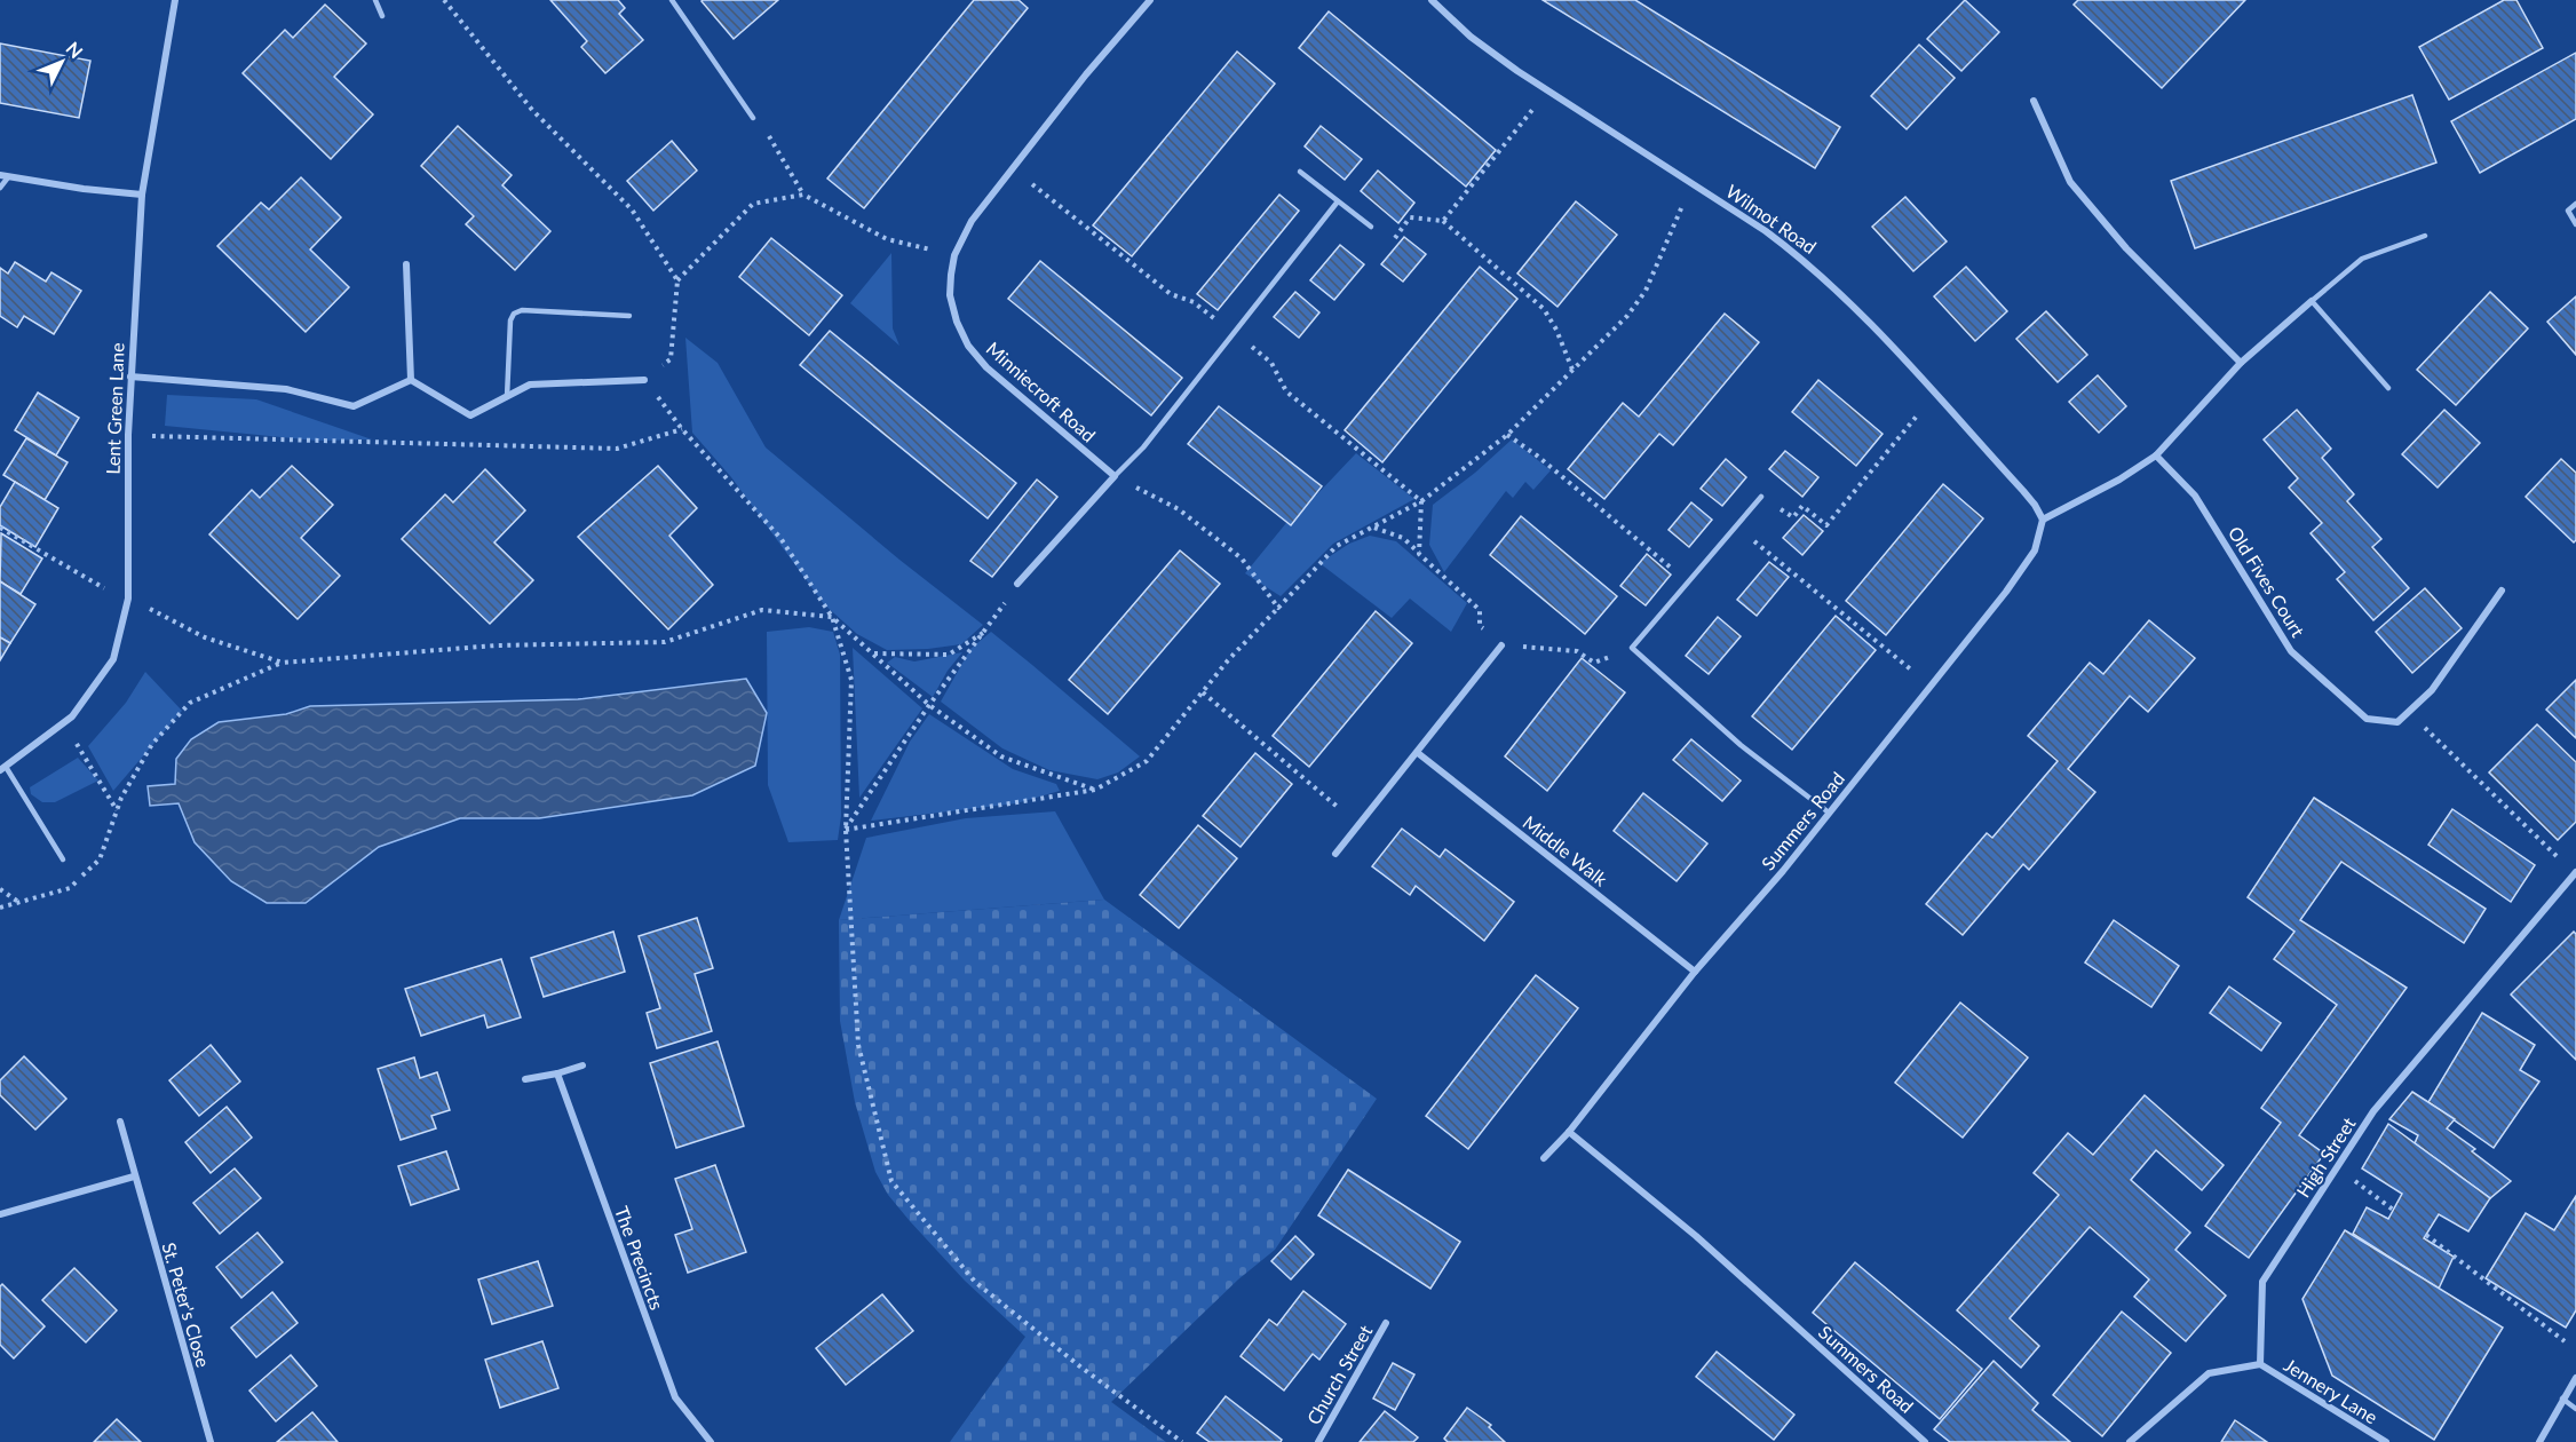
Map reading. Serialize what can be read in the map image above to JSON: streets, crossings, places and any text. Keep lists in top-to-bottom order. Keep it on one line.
{"streets":{"street":["Wilmot Road","Minniecroft Road","Lent Green Lane","Old Fives Court","Summers Road","Middle Walk","High Street","The Precincts","St. Peter's Close","Church Street","Jennery Lane"]},"crossings":[["Wilmot Road","Summers Road"],["Summers Road","Middle Walk"],["High Street","Jennery Lane"]],"north":"top right"}
